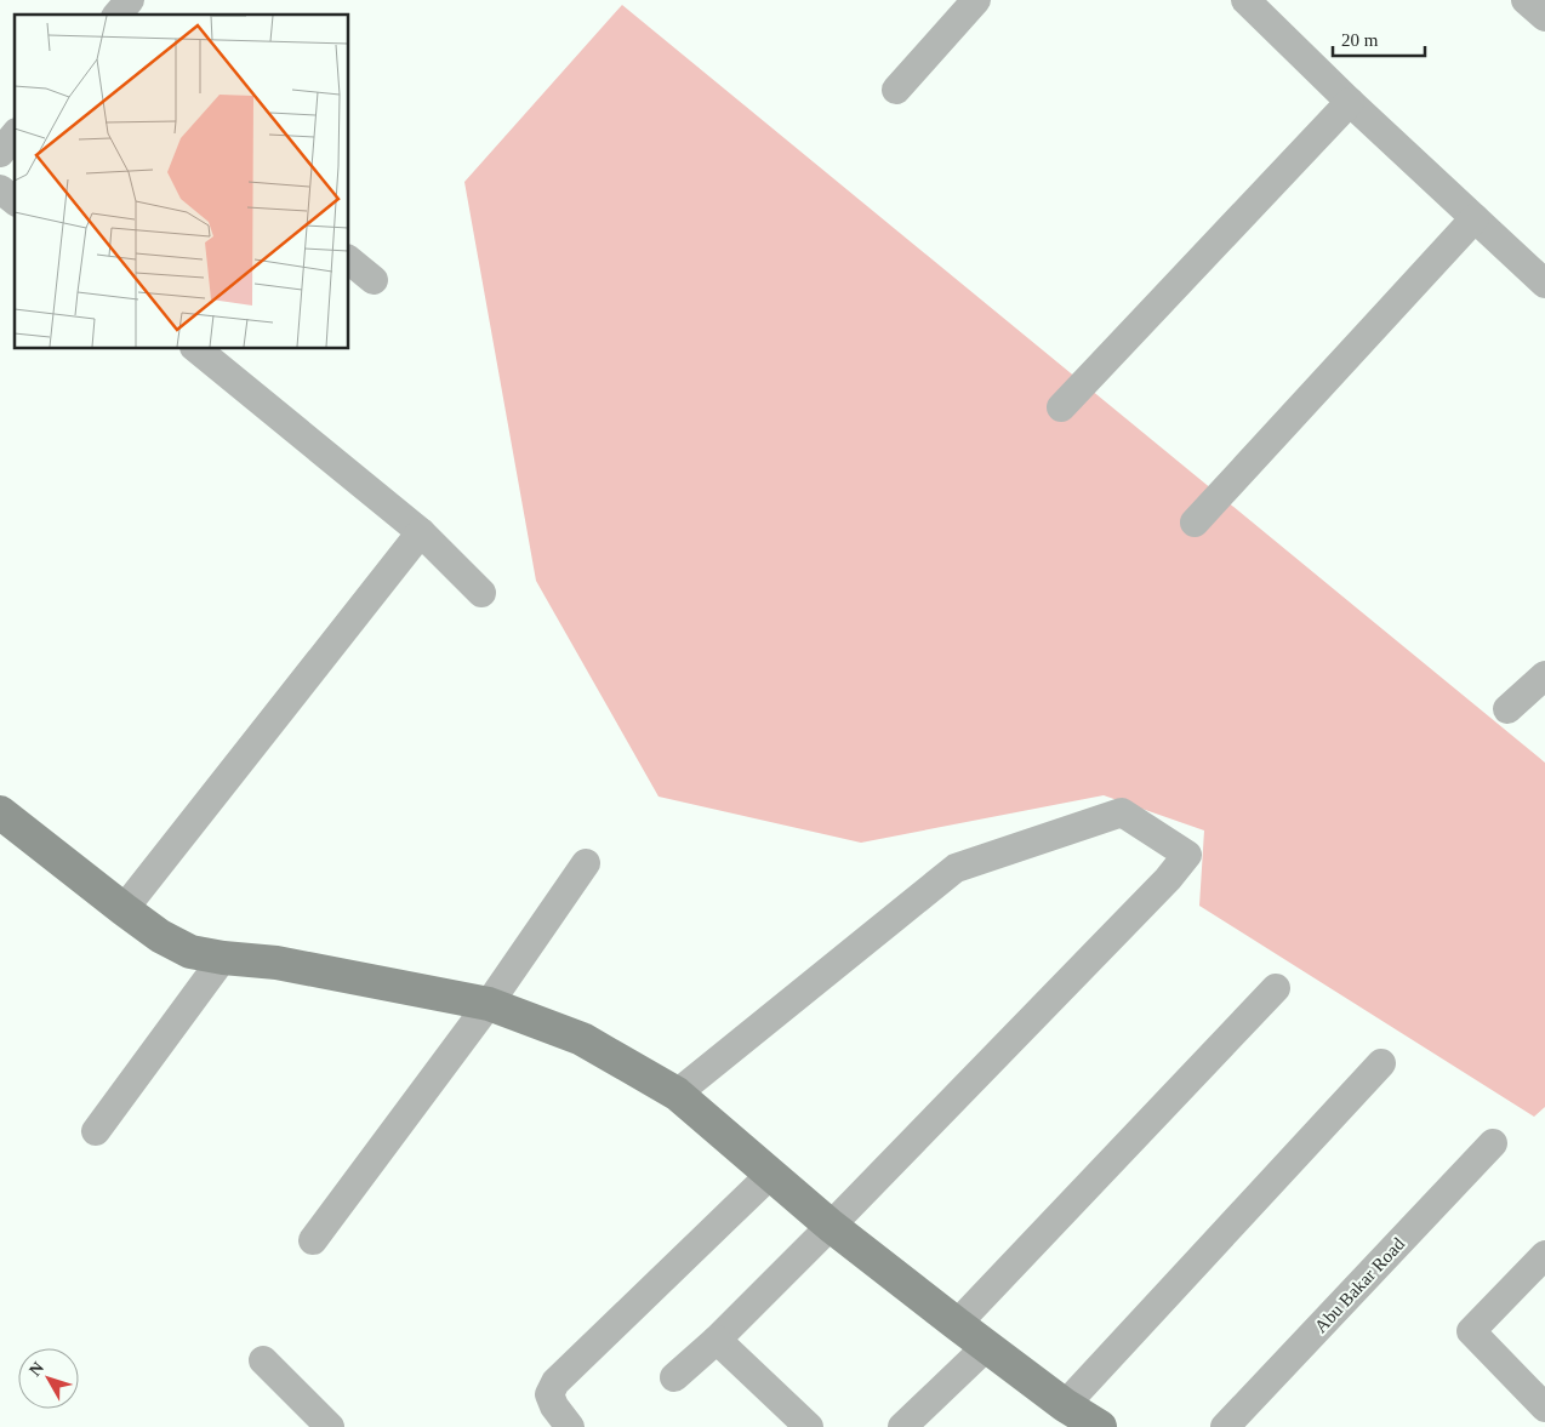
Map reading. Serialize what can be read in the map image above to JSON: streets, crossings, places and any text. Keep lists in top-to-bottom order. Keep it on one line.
{"streets":{"street":["Abu Bakar Road"]},"scale_bar":"20 m","north":"top left"}
